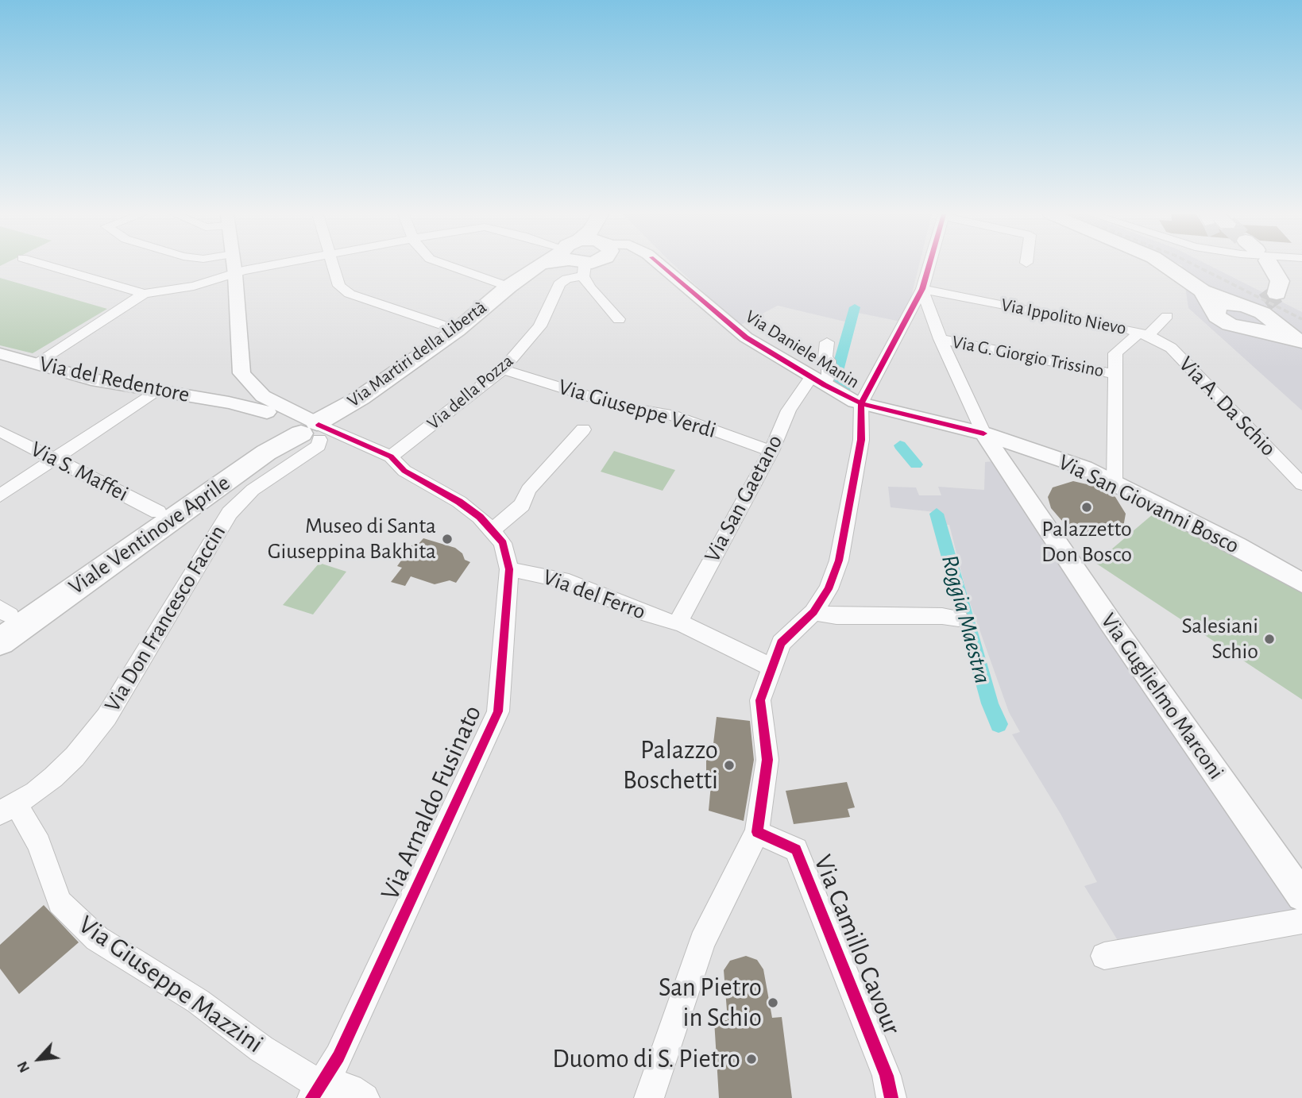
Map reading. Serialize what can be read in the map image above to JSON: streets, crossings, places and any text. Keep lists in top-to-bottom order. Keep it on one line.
{"streets":{"main road":["Via Martiri della Libertà","Viale Ventinove Aprile"],"street":["Via Ippolito Nievo","Via Daniele Manin","Via G. Giorgio Trissino","Via del Redentore","Via della Pozza","Via A. Da Schio","Via Giuseppe Verdi","Via S. Maffei","Via San Gaetano","Via San Giovanni Bosco","Via del Ferro","Via Don Francesco Faccin","Via Guglielmo Marconi","Via Arnaldo Fusinato","Via Camillo Cavour","Via Giuseppe Mazzini"]},"crossings":[["Via Ippolito Nievo","Via A. Da Schio"],["Via Daniele Manin","Via San Gaetano"],["Via Daniele Manin","Via San Giovanni Bosco"],["Via Martiri della Libertà","Viale Ventinove Aprile"],["Via Martiri della Libertà","Via Don Francesco Faccin"],["Via Martiri della Libertà","Via Arnaldo Fusinato"],["Via della Pozza","Via Giuseppe Verdi"],["Via della Pozza","Via Arnaldo Fusinato"],["Via Giuseppe Verdi","Via San Gaetano"],["Via San Gaetano","Via del Ferro"],["Via San Giovanni Bosco","Via Guglielmo Marconi"],["Viale Ventinove Aprile","Via Don Francesco Faccin"],["Viale Ventinove Aprile","Via Arnaldo Fusinato"],["Via del Ferro","Via Arnaldo Fusinato"],["Via Don Francesco Faccin","Via Arnaldo Fusinato"],["Via Don Francesco Faccin","Via Giuseppe Mazzini"],["Via Arnaldo Fusinato","Via Giuseppe Mazzini"]],"water":["Roggia Maestra"],"places":["Palazzetto Don Bosco","Museo di Santa Giuseppina Bakhita","Salesiani Schio","Palazzo Boschetti","San Pietro in Schio","Duomo di S. Pietro"],"north":"bottom left"}
